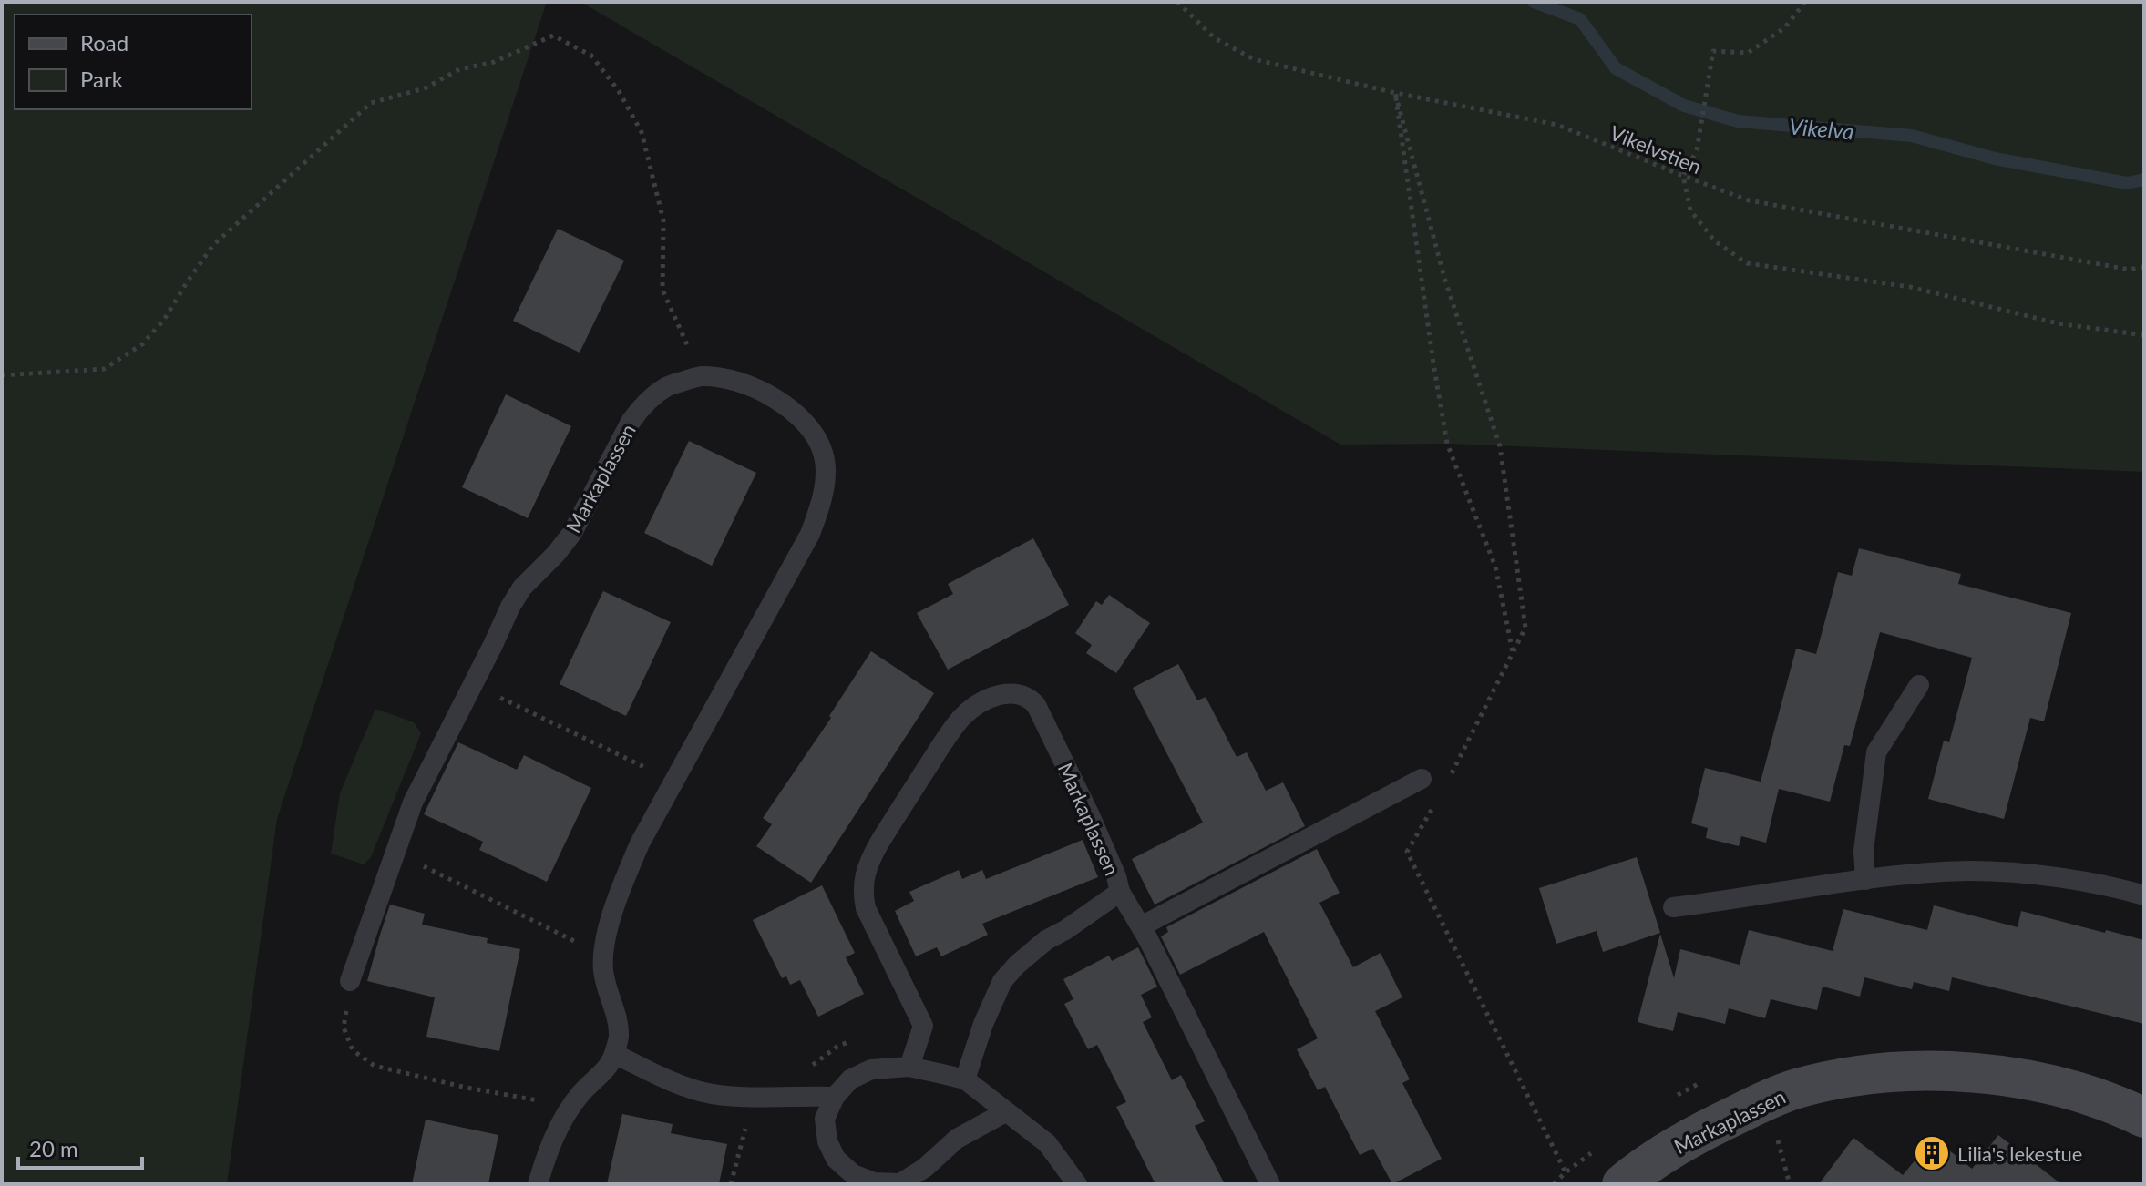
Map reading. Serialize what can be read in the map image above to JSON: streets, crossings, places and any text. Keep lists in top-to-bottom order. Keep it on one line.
{"streets":{"street":["Markaplassen"],"path":["Vikelvstien"]},"water":["Vikelva"],"places":{"building":["Lilia's lekestue"]},"legend":["Road","Park"],"scale_bar":"20 m"}
